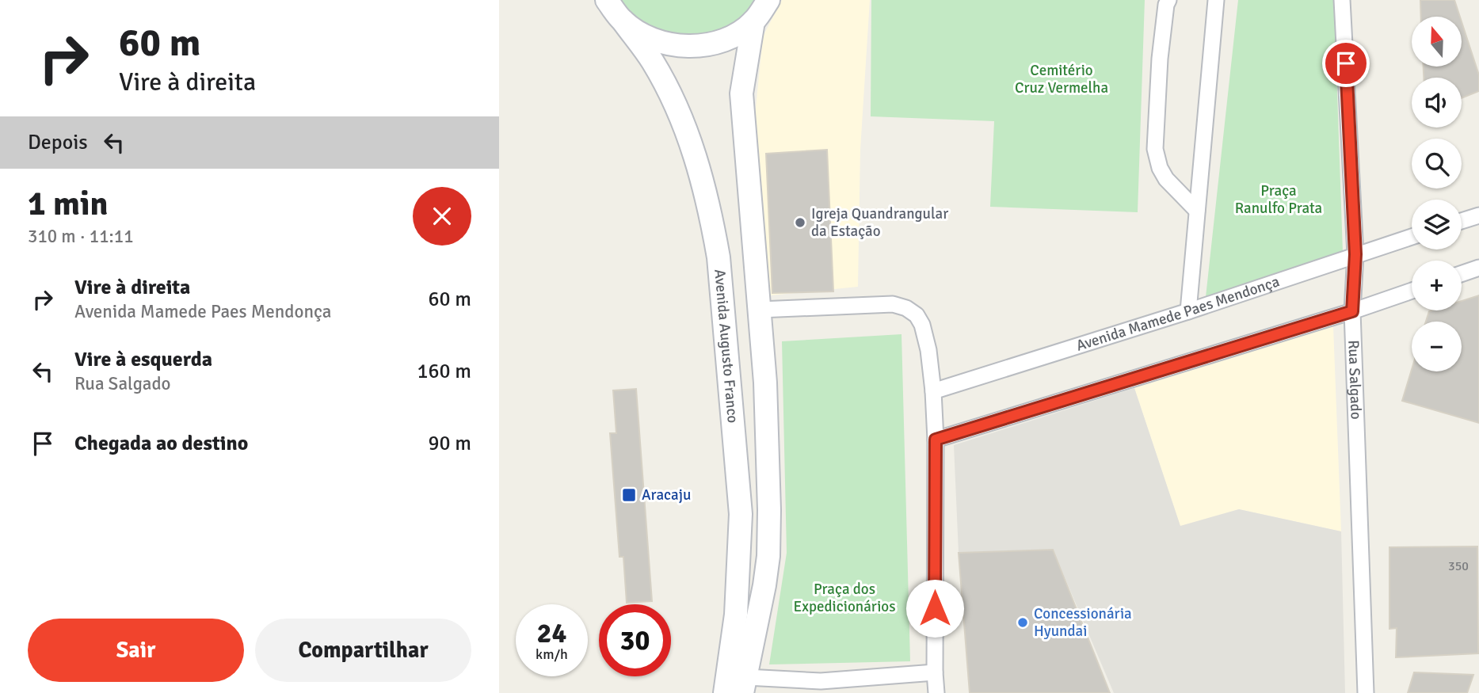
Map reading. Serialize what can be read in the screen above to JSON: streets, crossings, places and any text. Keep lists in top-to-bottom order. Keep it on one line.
{"streets":{"main road":["Avenida Augusto Franco"],"street":["Avenida Mamede Paes Mendonça","Rua Salgado"]},"crossings":[["Avenida Mamede Paes Mendonça","Rua Salgado"]],"parks":["Cemitério Cruz Vermelha","Praça Ranulfo Prata","Praça dos Expedicionários"],"places":{"other":["Igreja Quandrangular da Estação","Concessionária Hyundai"],"transit":["Aracaju"]},"house_numbers":["350"],"north":"top","page":{"turn":["60 m","Vire à direita"],"map_buttons":["+","−"],"then":"Depois","heading":["1 min","310 m · 11:11"],"list":[{"name":"Vire à direita","note":"Avenida Mamede Paes Mendonça","value":"60 m"},{"name":"Vire à esquerda","note":"Rua Salgado","value":"160 m"},{"name":"Chegada ao destino","value":"90 m"}],"speed":"24 km/h","limit":"30","buttons":["Sair","Compartilhar"]}}
